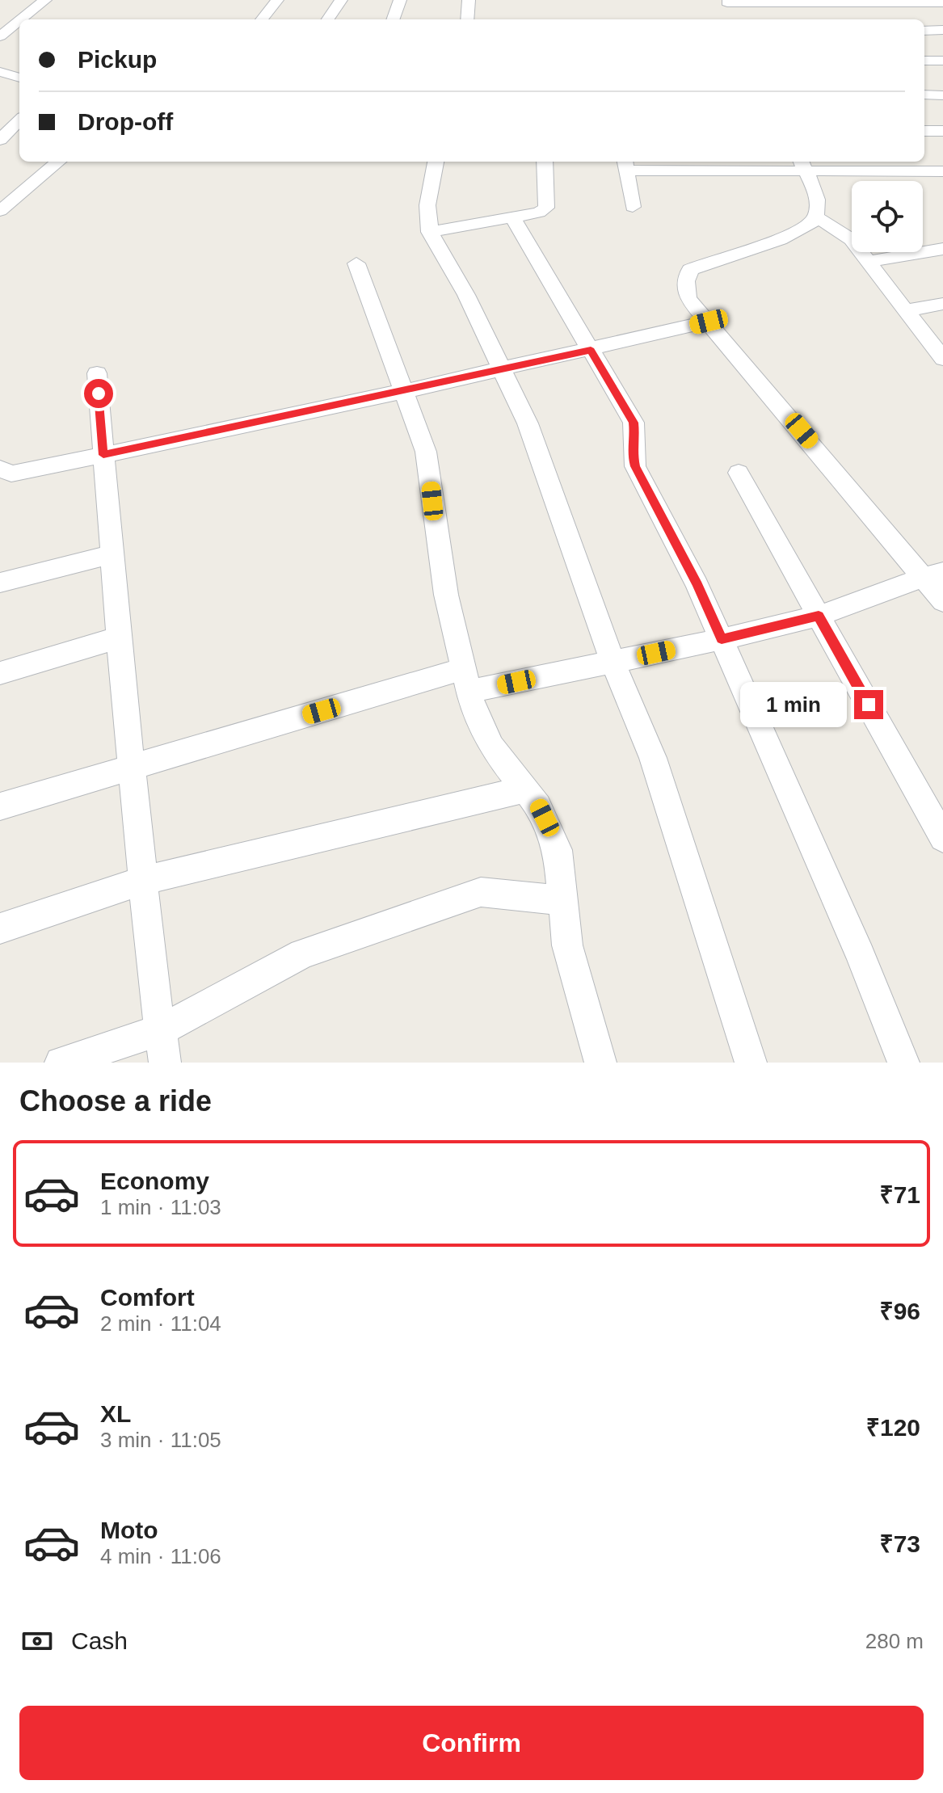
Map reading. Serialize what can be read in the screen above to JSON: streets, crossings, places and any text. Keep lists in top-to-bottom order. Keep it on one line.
{"page":{"banner":["Pickup","Drop-off"],"bubble":"1 min","heading":"Choose a ride","list":[{"name":"Economy","note":"1 min · 11:03","value":"₹71"},{"name":"Comfort","note":"2 min · 11:04","value":"₹96"},{"name":"XL","note":"3 min · 11:05","value":"₹120"},{"name":"Moto","note":"4 min · 11:06","value":"₹73"}],"pay":["Cash","280 m"],"buttons":"Confirm"}}
